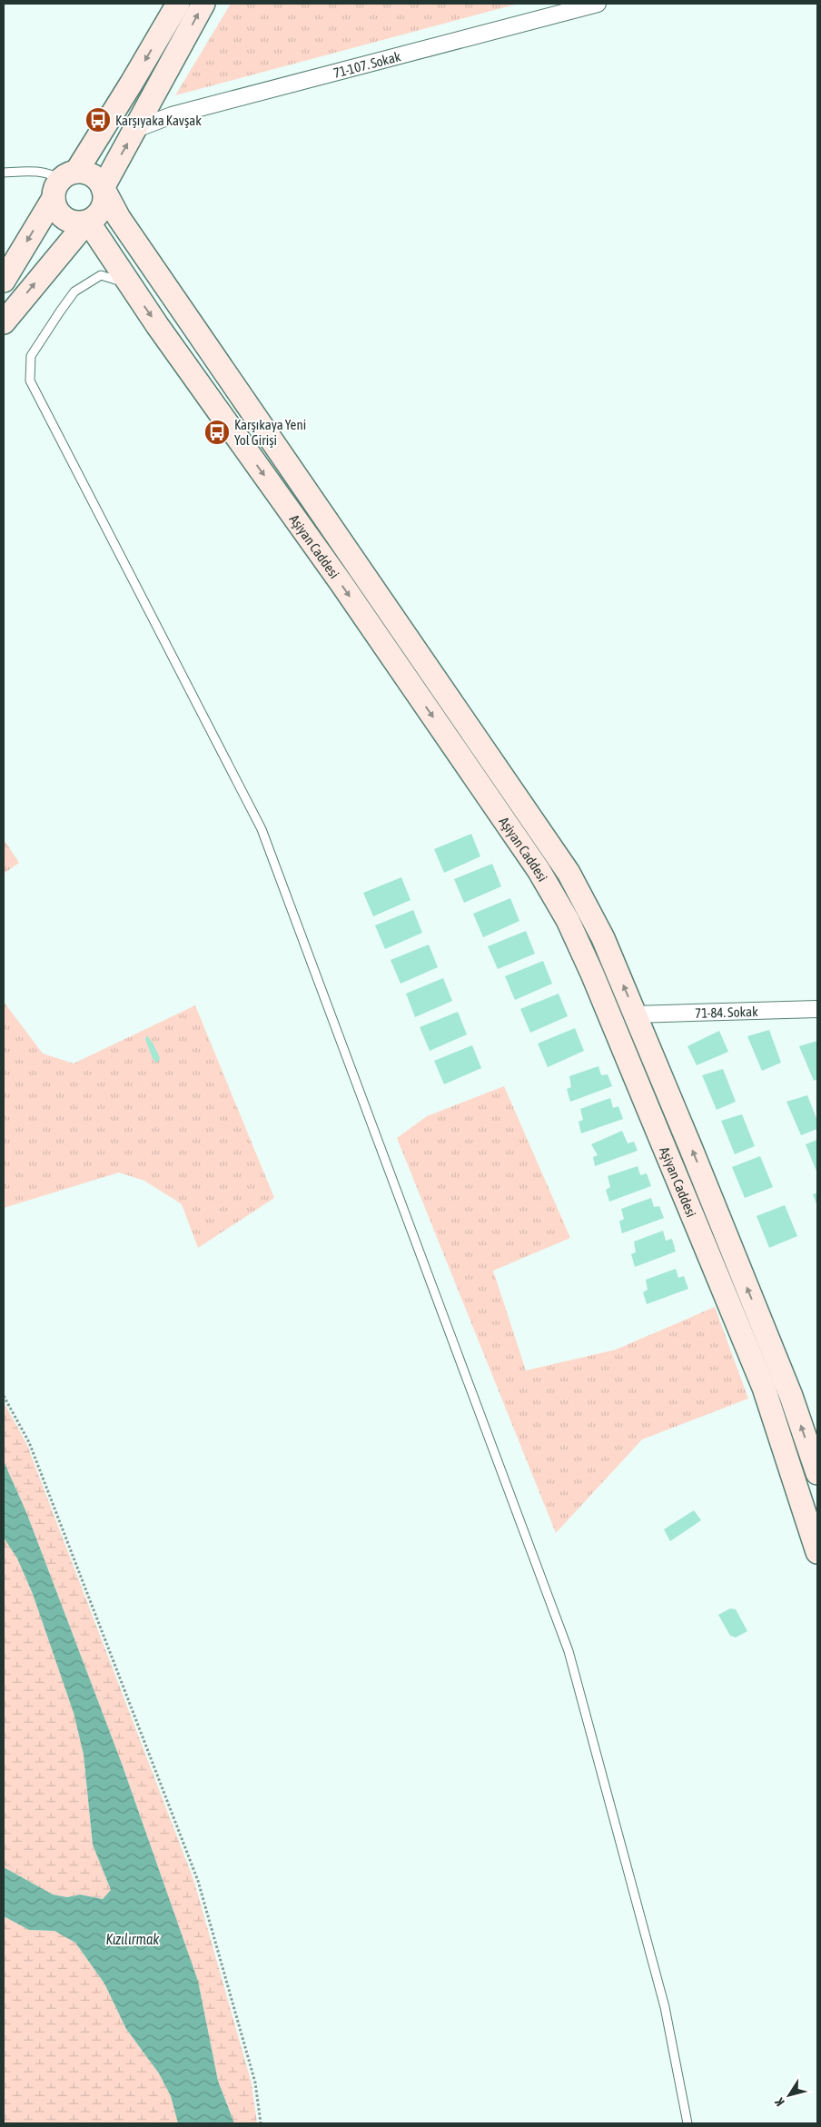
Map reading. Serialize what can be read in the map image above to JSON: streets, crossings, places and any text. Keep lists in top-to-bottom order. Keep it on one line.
{"streets":{"street":["71-107. Sokak","Aşiyan Caddesi","71-84. Sokak"]},"crossings":[["Aşiyan Caddesi","71-84. Sokak"]],"water":["Kızılırmak"],"places":{"bus stop":["Karşıyaka Kavşak","Karşıkaya Yeni Yol Girişi"]},"north":"bottom left"}
